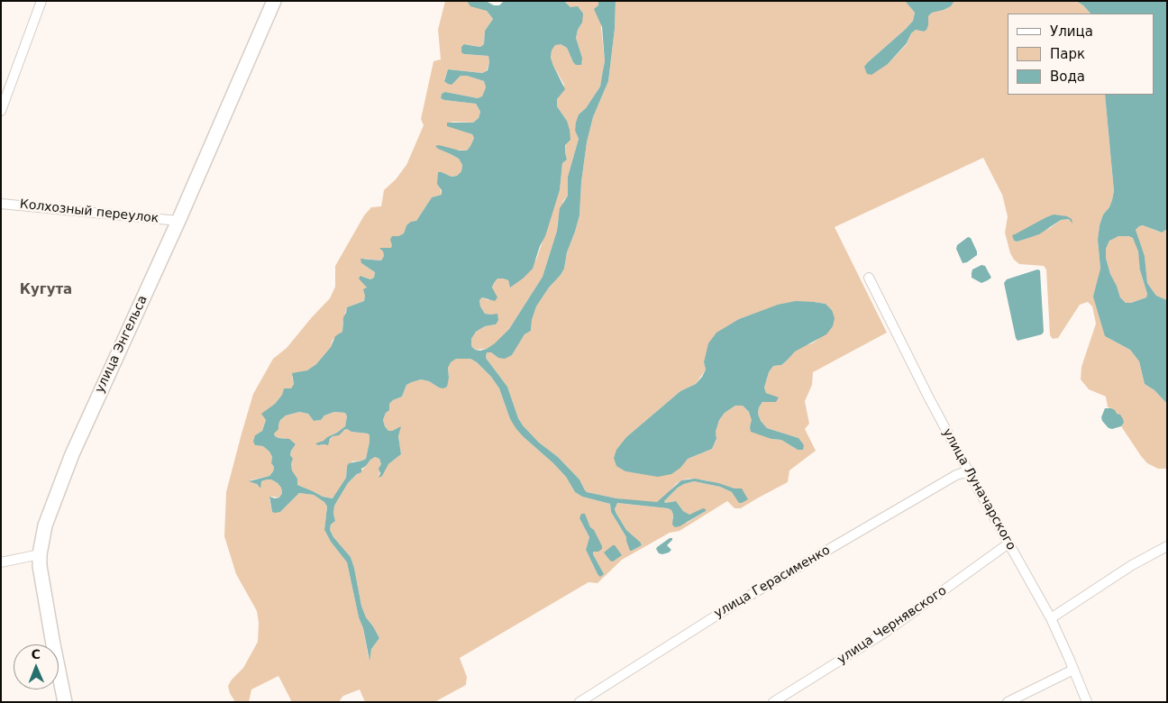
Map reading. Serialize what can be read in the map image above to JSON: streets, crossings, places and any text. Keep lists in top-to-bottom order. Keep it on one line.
{"streets":{"street":["Колхозный переулок","улица Энгельса","улица Луначарского","улица Герасименко","улица Чернявского"]},"crossings":[["Колхозный переулок","улица Энгельса"],["улица Луначарского","улица Герасименко"],["улица Луначарского","улица Чернявского"]],"districts":["Кугута"],"legend":["Улица","Парк","Вода"],"north":"top"}
